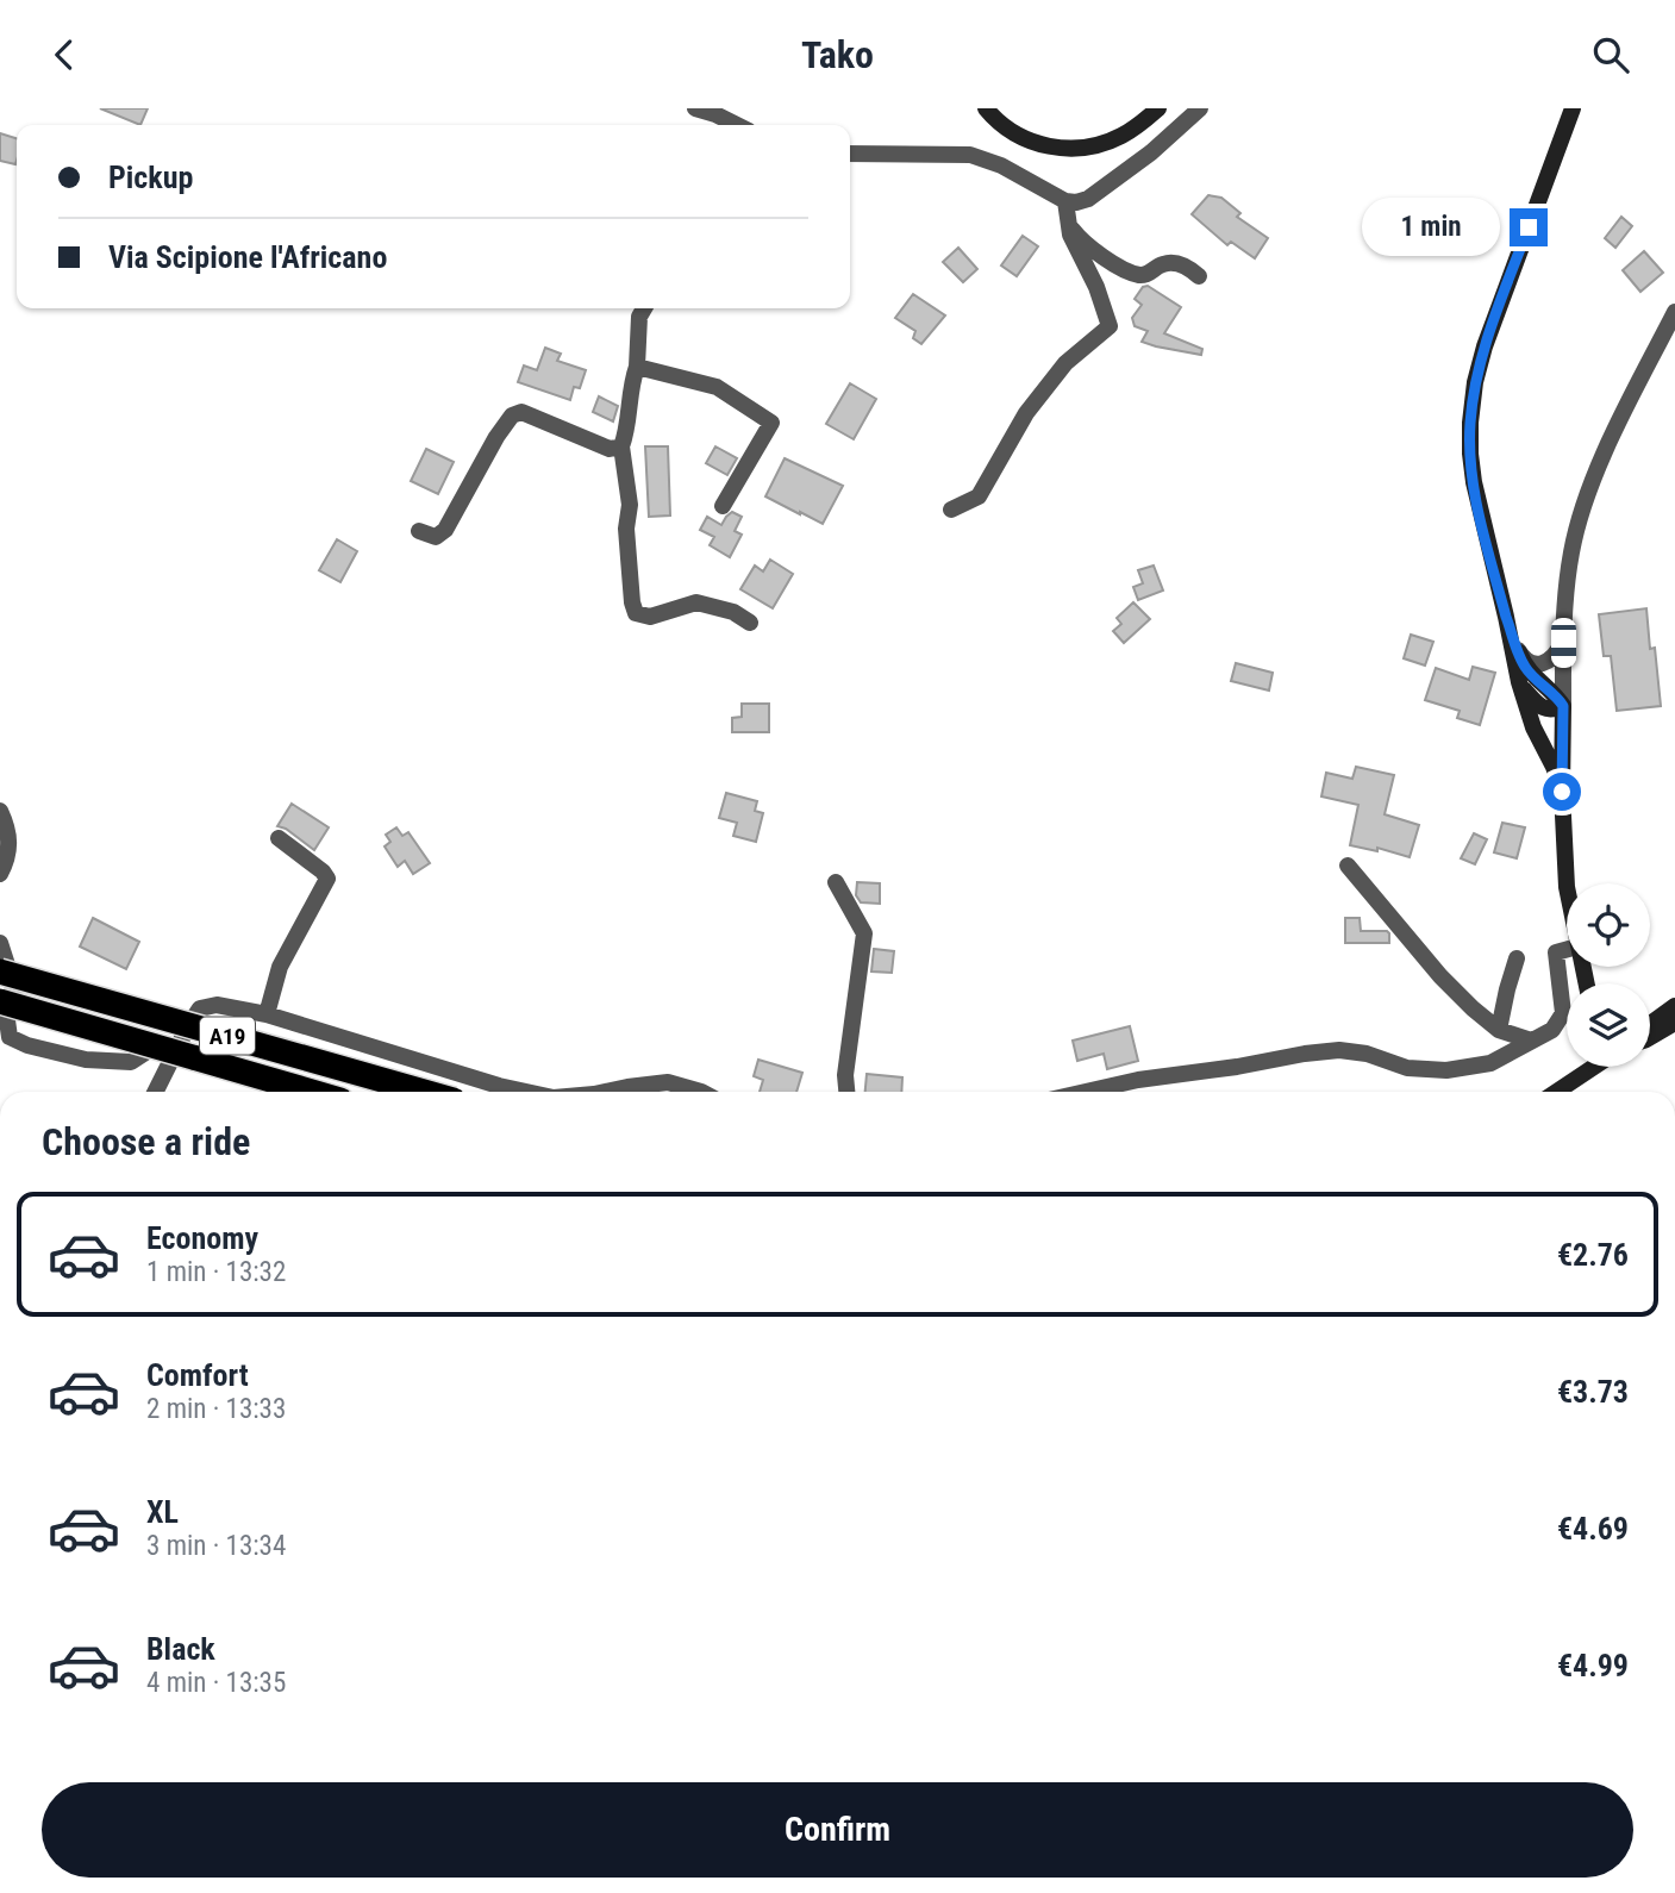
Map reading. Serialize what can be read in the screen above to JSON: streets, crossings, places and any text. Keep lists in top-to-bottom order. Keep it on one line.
{"streets":{"highway":["A19"]},"page":{"header":"Tako","banner":["Pickup","Via Scipione l'Africano"],"bubble":"1 min","heading":"Choose a ride","list":[{"name":"Economy","note":"1 min · 13:32","value":"€2.76"},{"name":"Comfort","note":"2 min · 13:33","value":"€3.73"},{"name":"XL","note":"3 min · 13:34","value":"€4.69"},{"name":"Black","note":"4 min · 13:35","value":"€4.99"}],"buttons":"Confirm"}}
